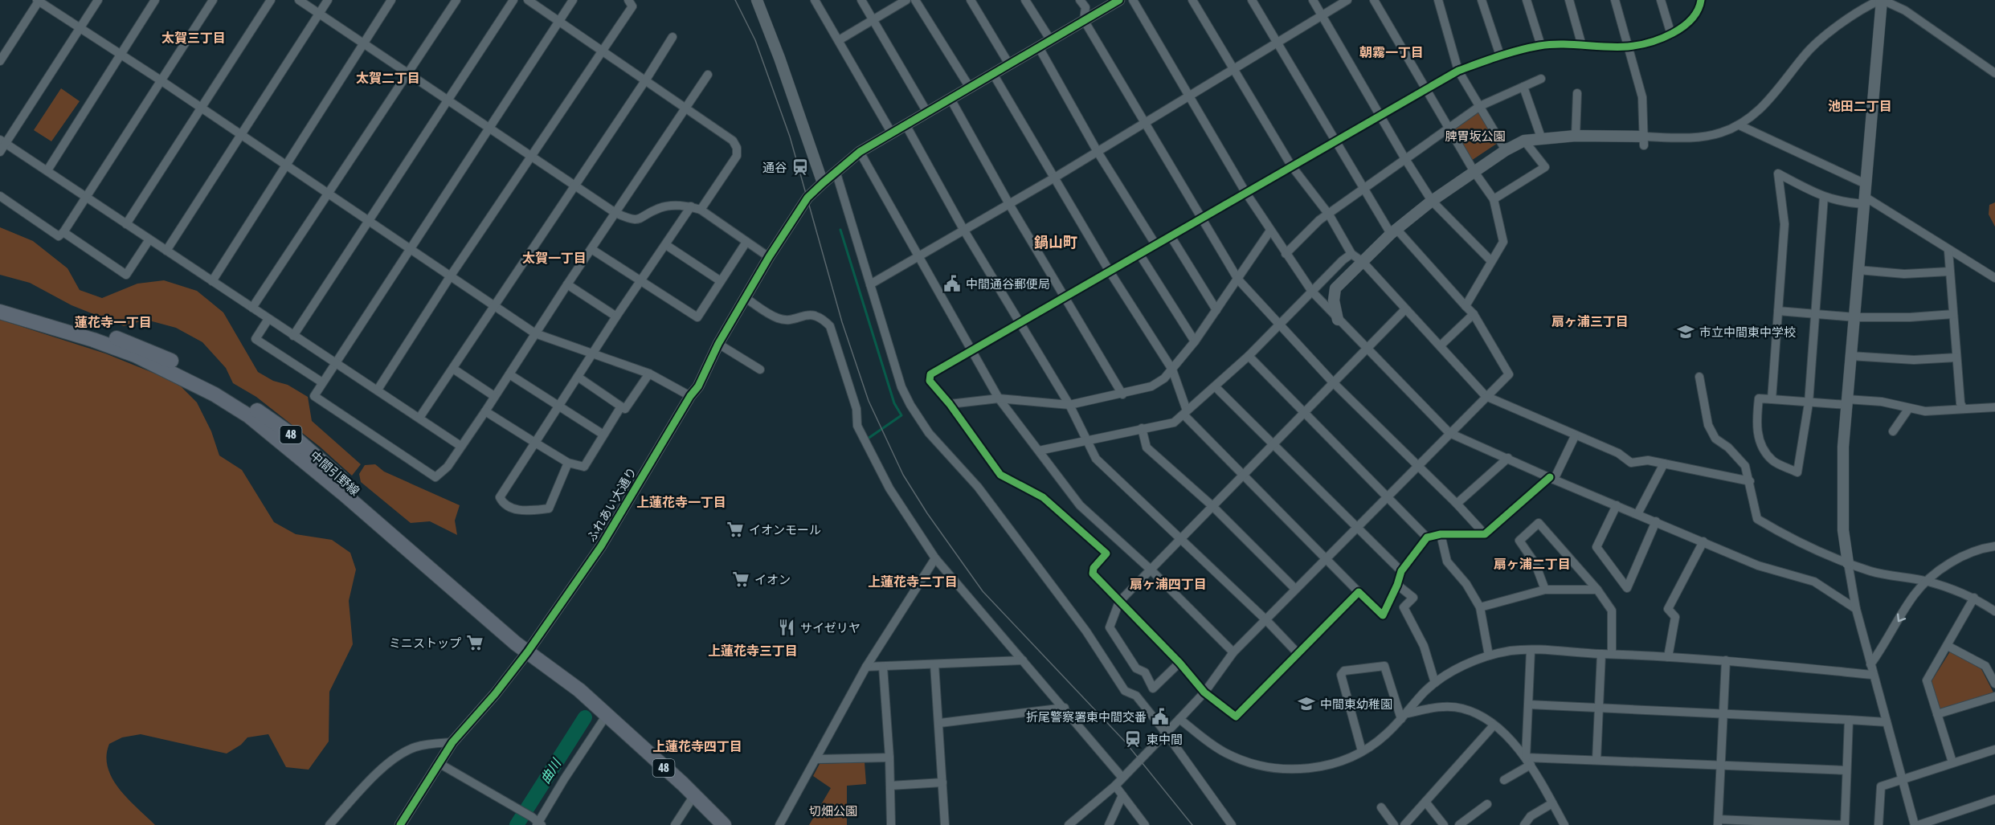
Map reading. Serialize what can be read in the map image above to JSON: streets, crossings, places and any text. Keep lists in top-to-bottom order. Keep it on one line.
{"streets":{"main road":["48","中間引野線"],"street":["ふれあい大通り"]},"crossings":[["中間引野線","ふれあい大通り"]],"districts":["太賀三丁目","朝霧一丁目","太賀二丁目","池田二丁目","鍋山町","太賀一丁目","扇ヶ浦三丁目","蓮花寺一丁目","上蓮花寺一丁目","扇ヶ浦二丁目","上蓮花寺二丁目","扇ヶ浦四丁目","上蓮花寺三丁目","上蓮花寺四丁目"],"water":["曲川"],"parks":["脾胃坂公園","切畑公園"],"places":{"station":["通谷","東中間"],"public building":["中間通谷郵便局","折尾警察署東中間交番"],"school or university":["市立中間東中学校","中間東幼稚園"],"supermarket":["イオンモール","イオン","ミニストップ"],"restaurant":["サイゼリヤ"]}}
